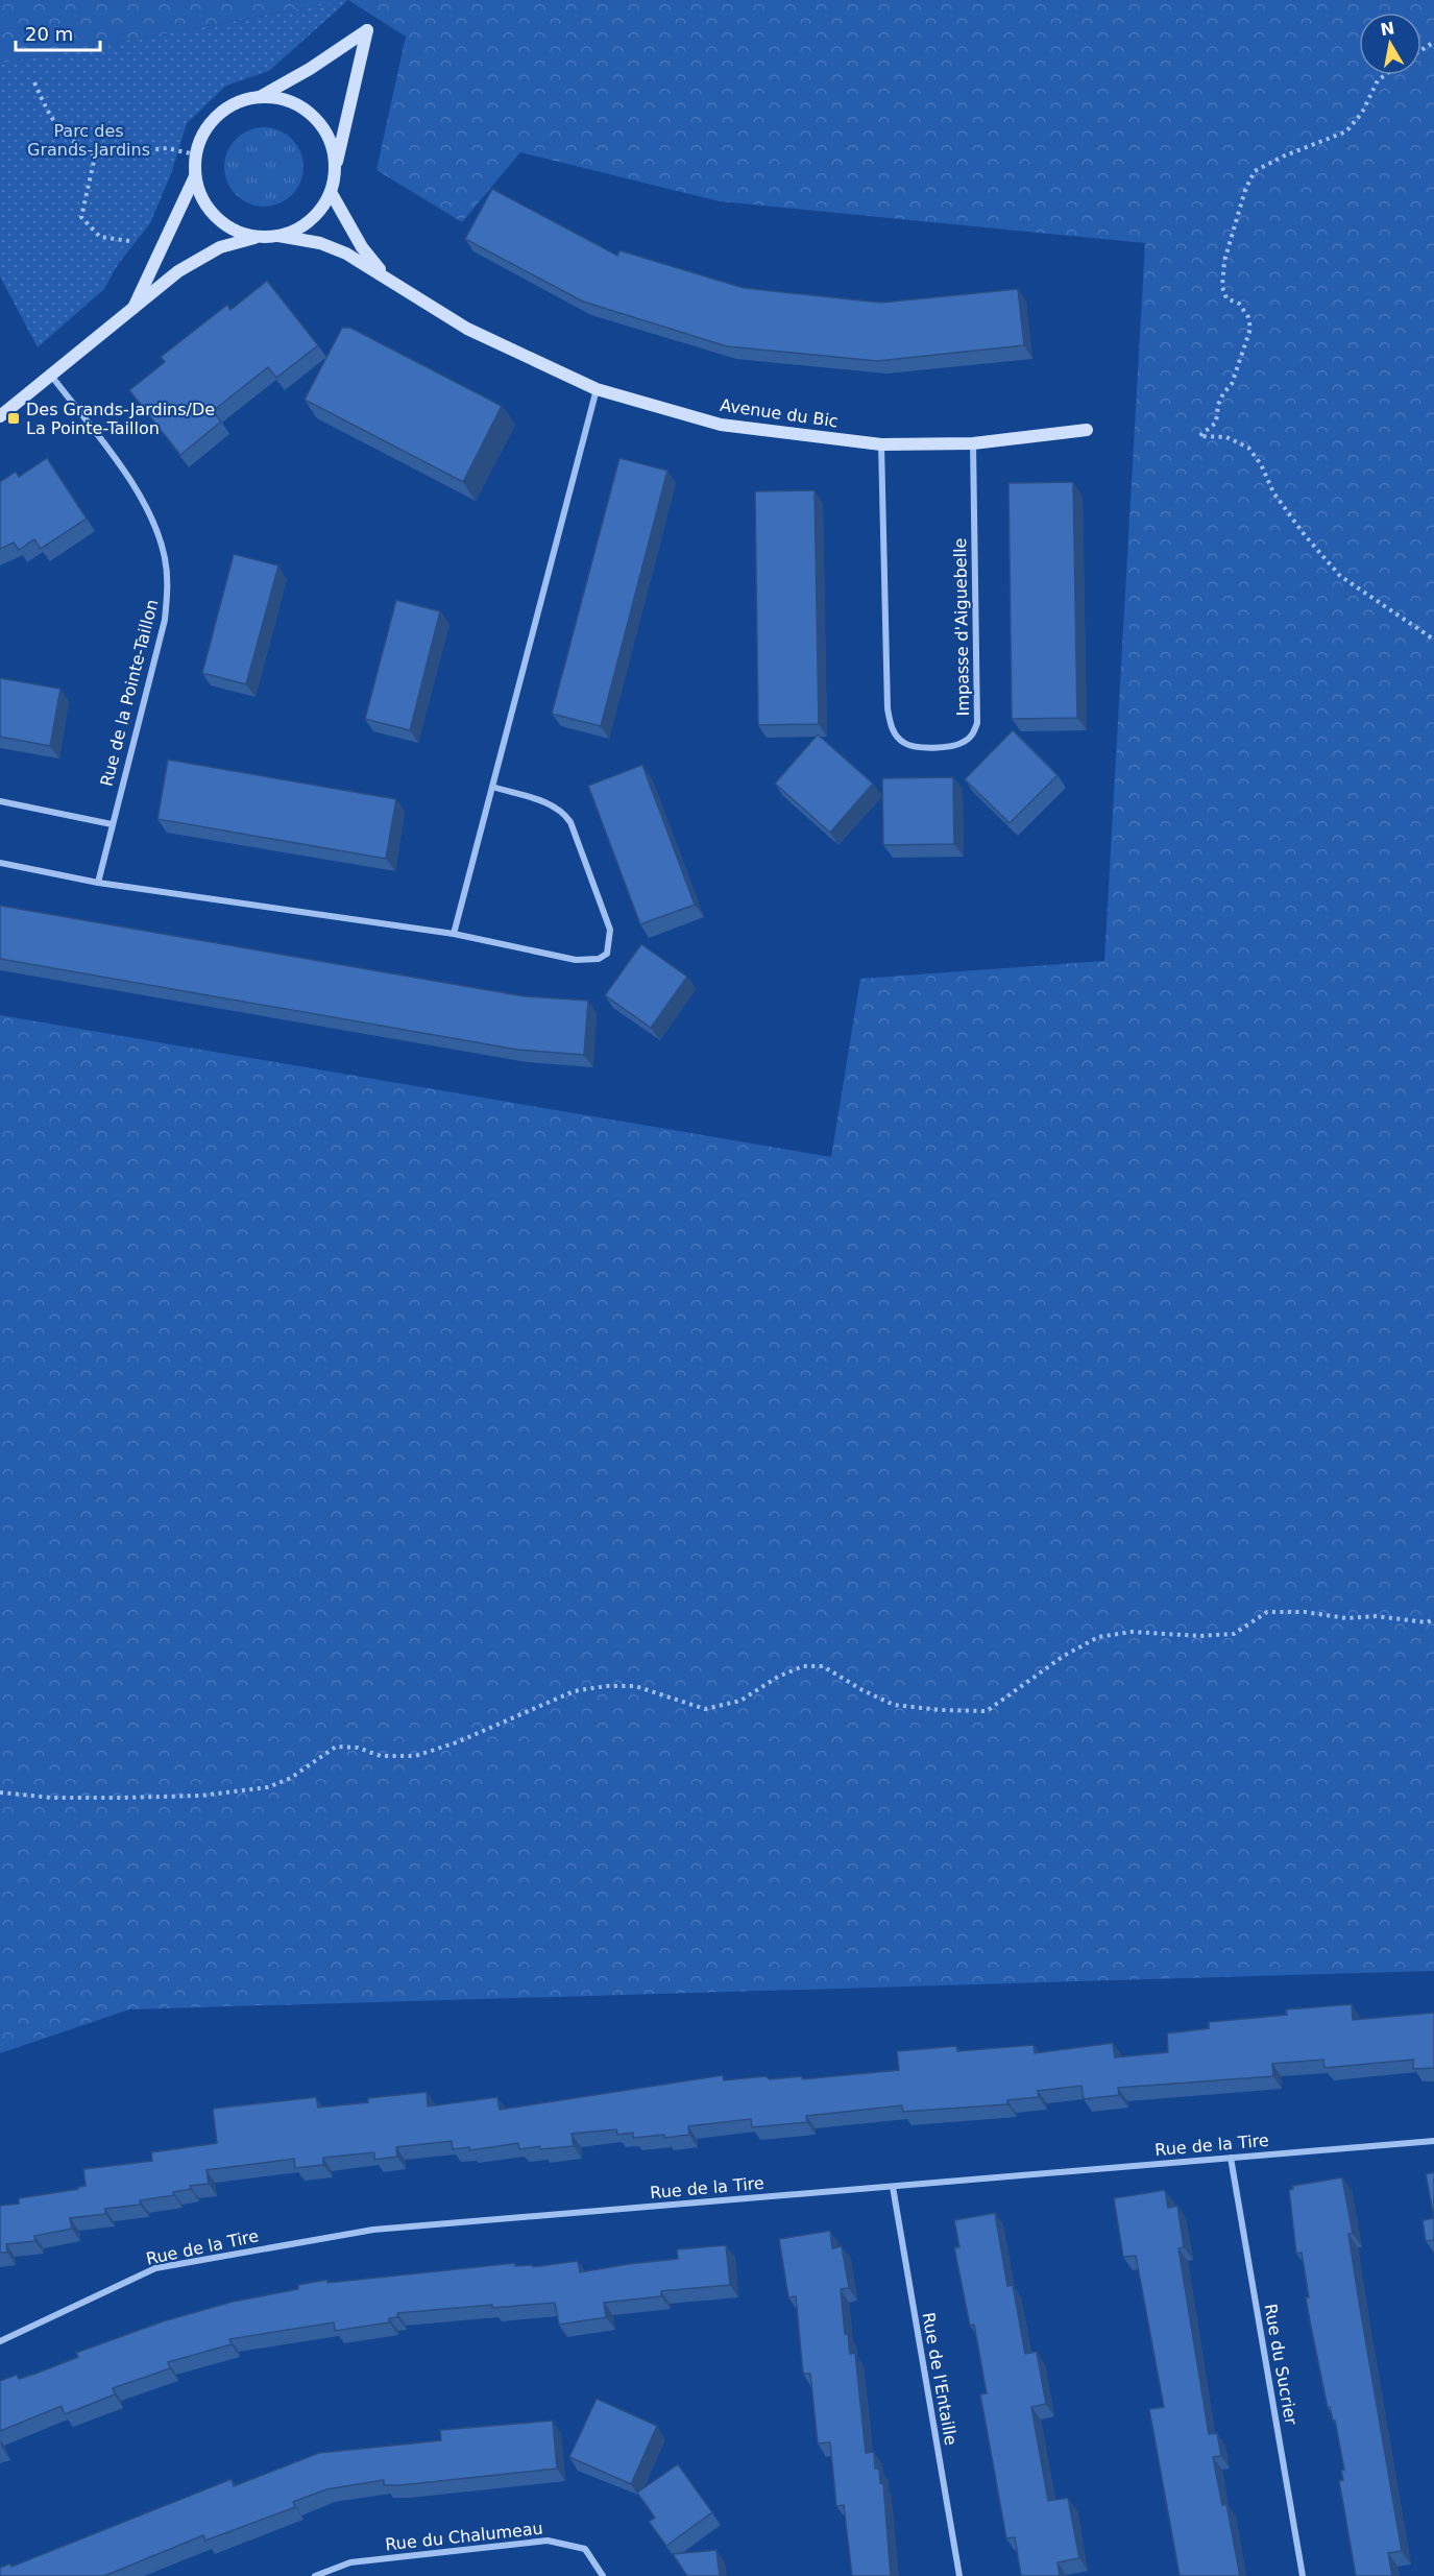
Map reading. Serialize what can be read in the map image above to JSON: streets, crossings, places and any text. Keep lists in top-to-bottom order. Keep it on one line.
{"streets":{"street":["Avenue du Bic","Impasse d'Aiguebelle","Rue de la Pointe-Taillon","Rue de la Tire","Rue du Sucrier","Rue de l'Entaille","Rue du Chalumeau"]},"crossings":[["Avenue du Bic","Impasse d'Aiguebelle"],["Rue de la Tire","Rue du Sucrier"],["Rue de la Tire","Rue de l'Entaille"]],"parks":["Parc des Grands-Jardins"],"places":{"transit":["Des Grands-Jardins/De La Pointe-Taillon"]},"scale_bar":"20 m","north":"top"}
